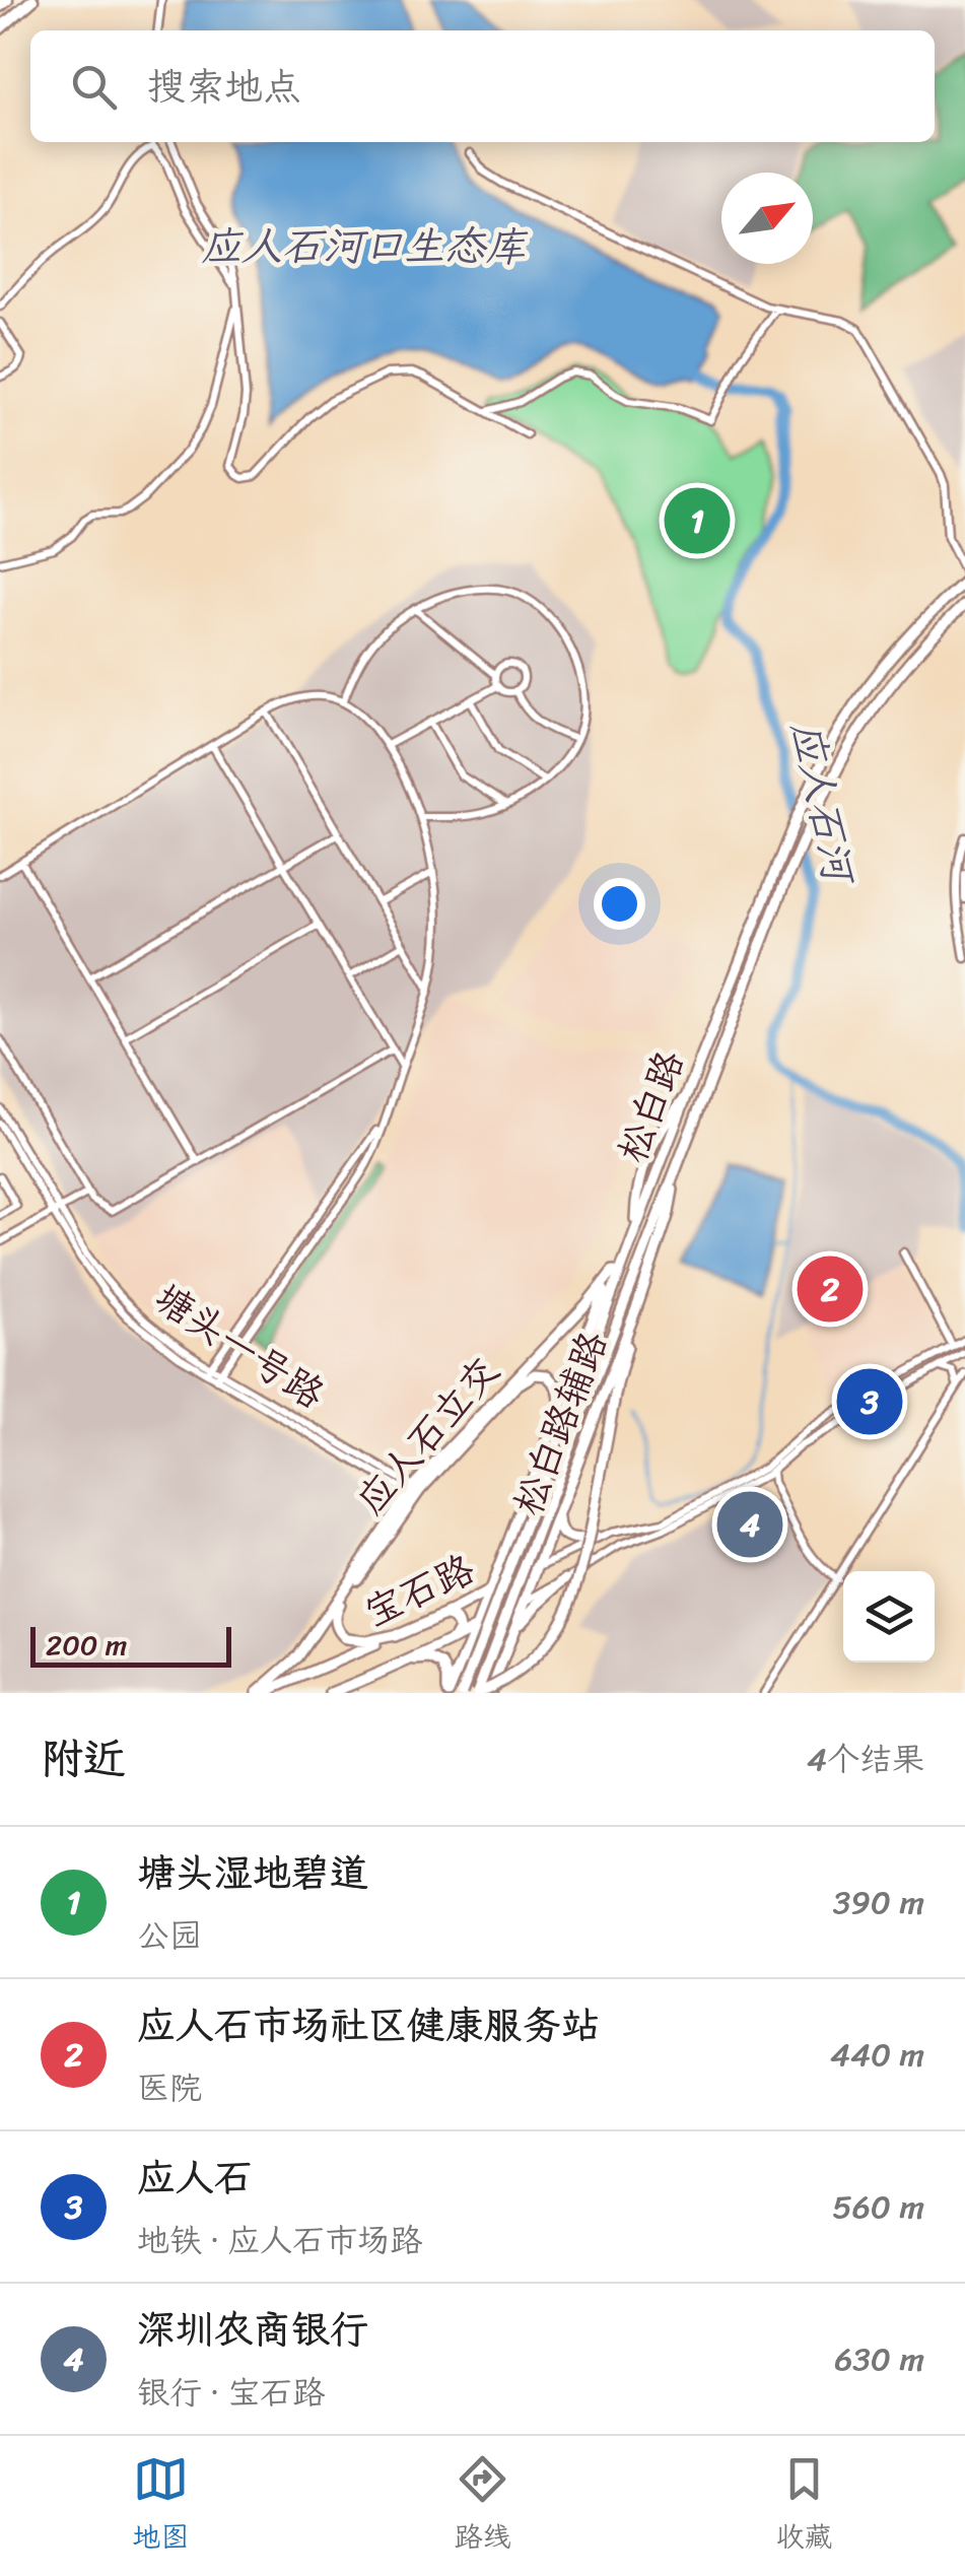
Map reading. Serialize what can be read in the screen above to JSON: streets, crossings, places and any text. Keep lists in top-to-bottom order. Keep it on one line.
{"streets":{"main road":["松白路","松白路辅路","应人石立交","宝石路"],"street":["塘头一号路"]},"crossings":[["松白路","松白路辅路"],["塘头一号路","应人石立交"],["松白路辅路","应人石立交"],["松白路辅路","宝石路"],["应人石立交","宝石路"]],"water":["应人石河口生态库","应人石河"],"scale_bar":"200 m","north":"top right","page":{"search":"搜索地点","pins":["1","2","3","4"],"scale":"200 m","heading":["附近","4个结果"],"list":[{"mark":"1","name":"塘头湿地碧道","note":"公园","value":"390 m"},{"mark":"2","name":"应人石市场社区健康服务站","note":"医院","value":"440 m"},{"mark":"3","name":"应人石","note":"地铁 · 应人石市场路","value":"560 m"},{"mark":"4","name":"深圳农商银行","note":"银行 · 宝石路","value":"630 m"}],"nav":["地图","路线","收藏"]}}
